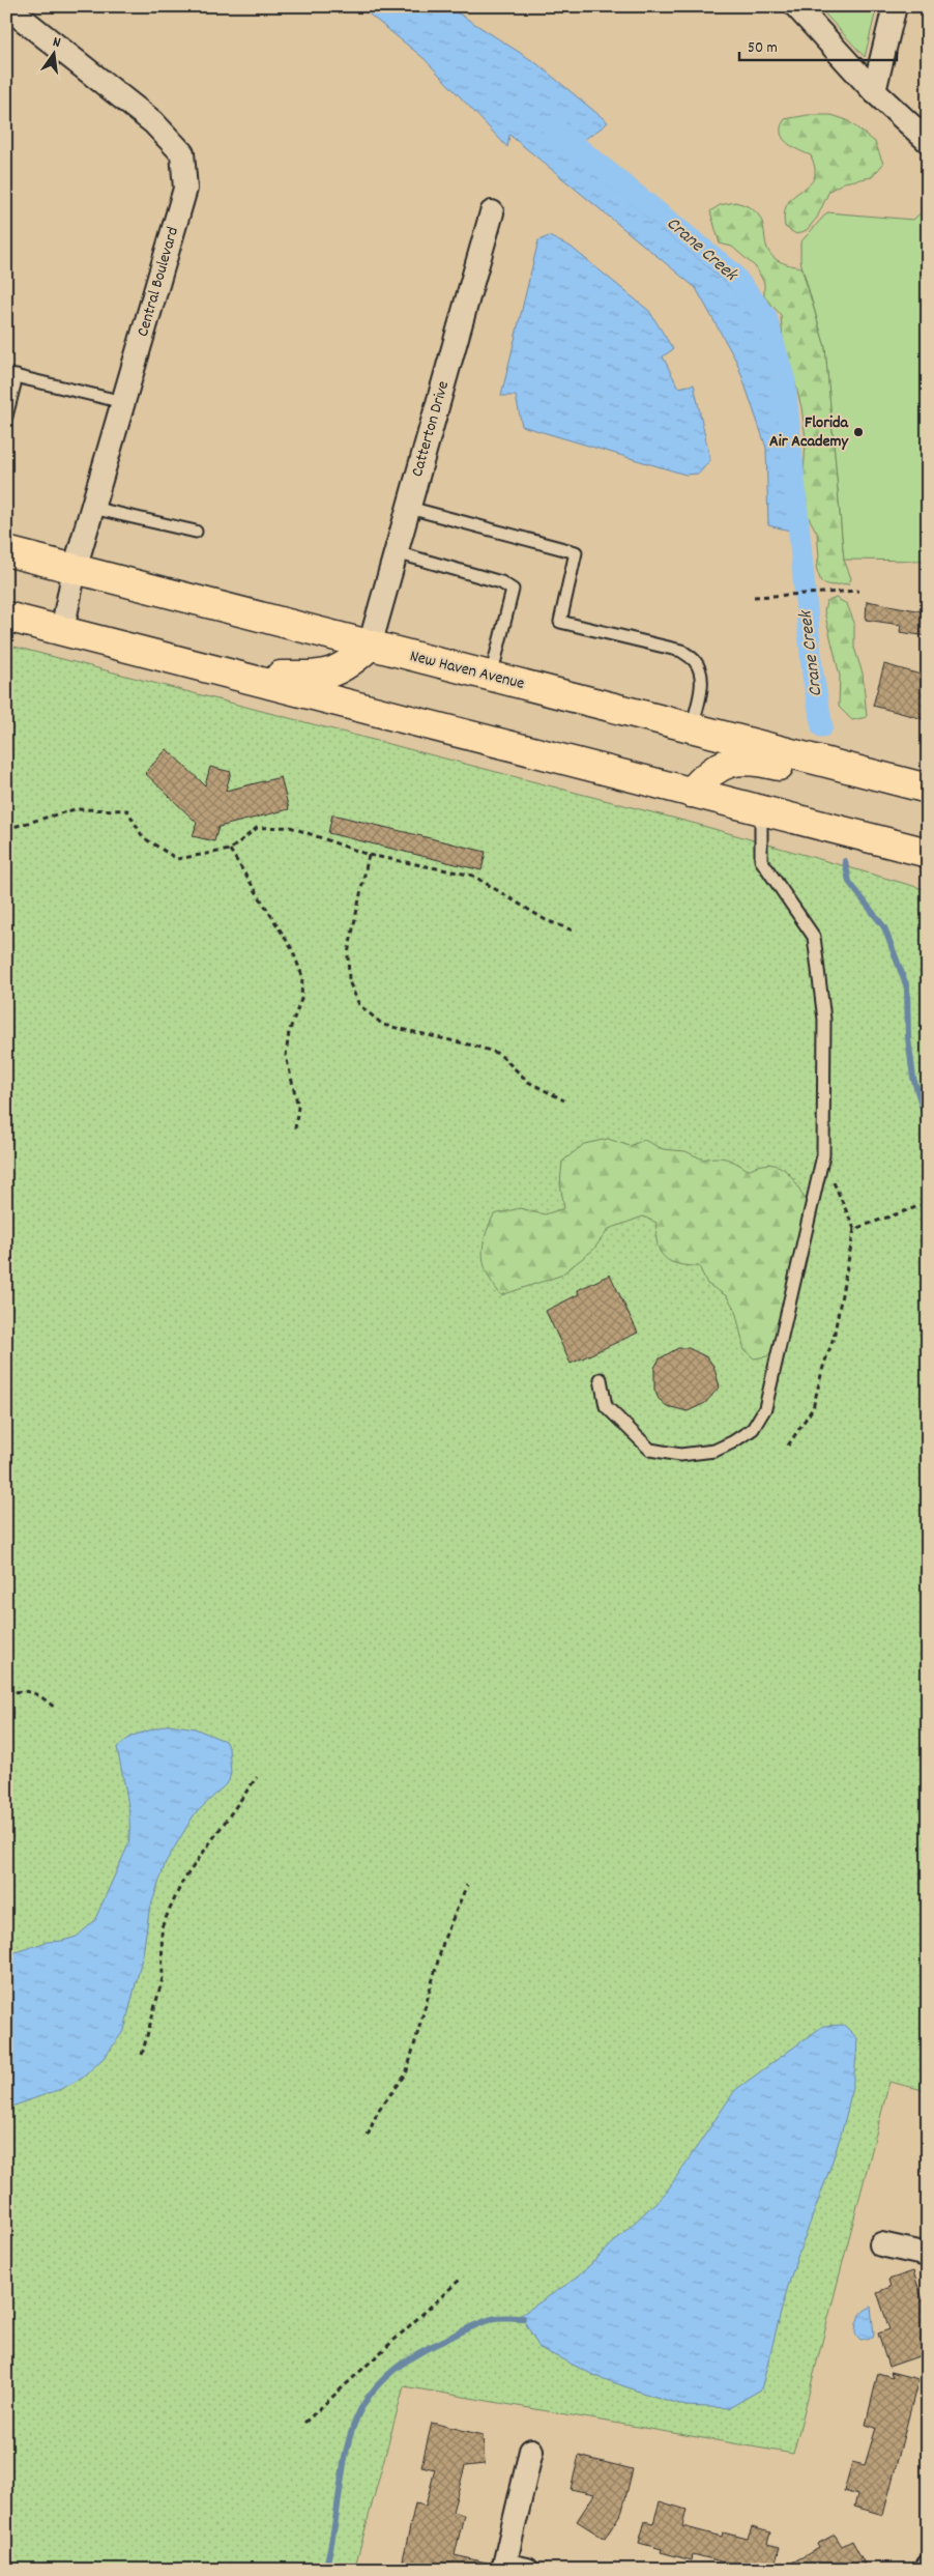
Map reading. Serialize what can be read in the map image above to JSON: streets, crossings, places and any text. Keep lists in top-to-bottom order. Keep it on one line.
{"streets":{"main road":["New Haven Avenue"],"street":["Central Boulevard","Catterton Drive"]},"crossings":[["Central Boulevard","New Haven Avenue"],["Catterton Drive","New Haven Avenue"]],"water":["Crane Creek"],"places":["Florida Air Academy"],"scale_bar":"50 m","north":"top"}
